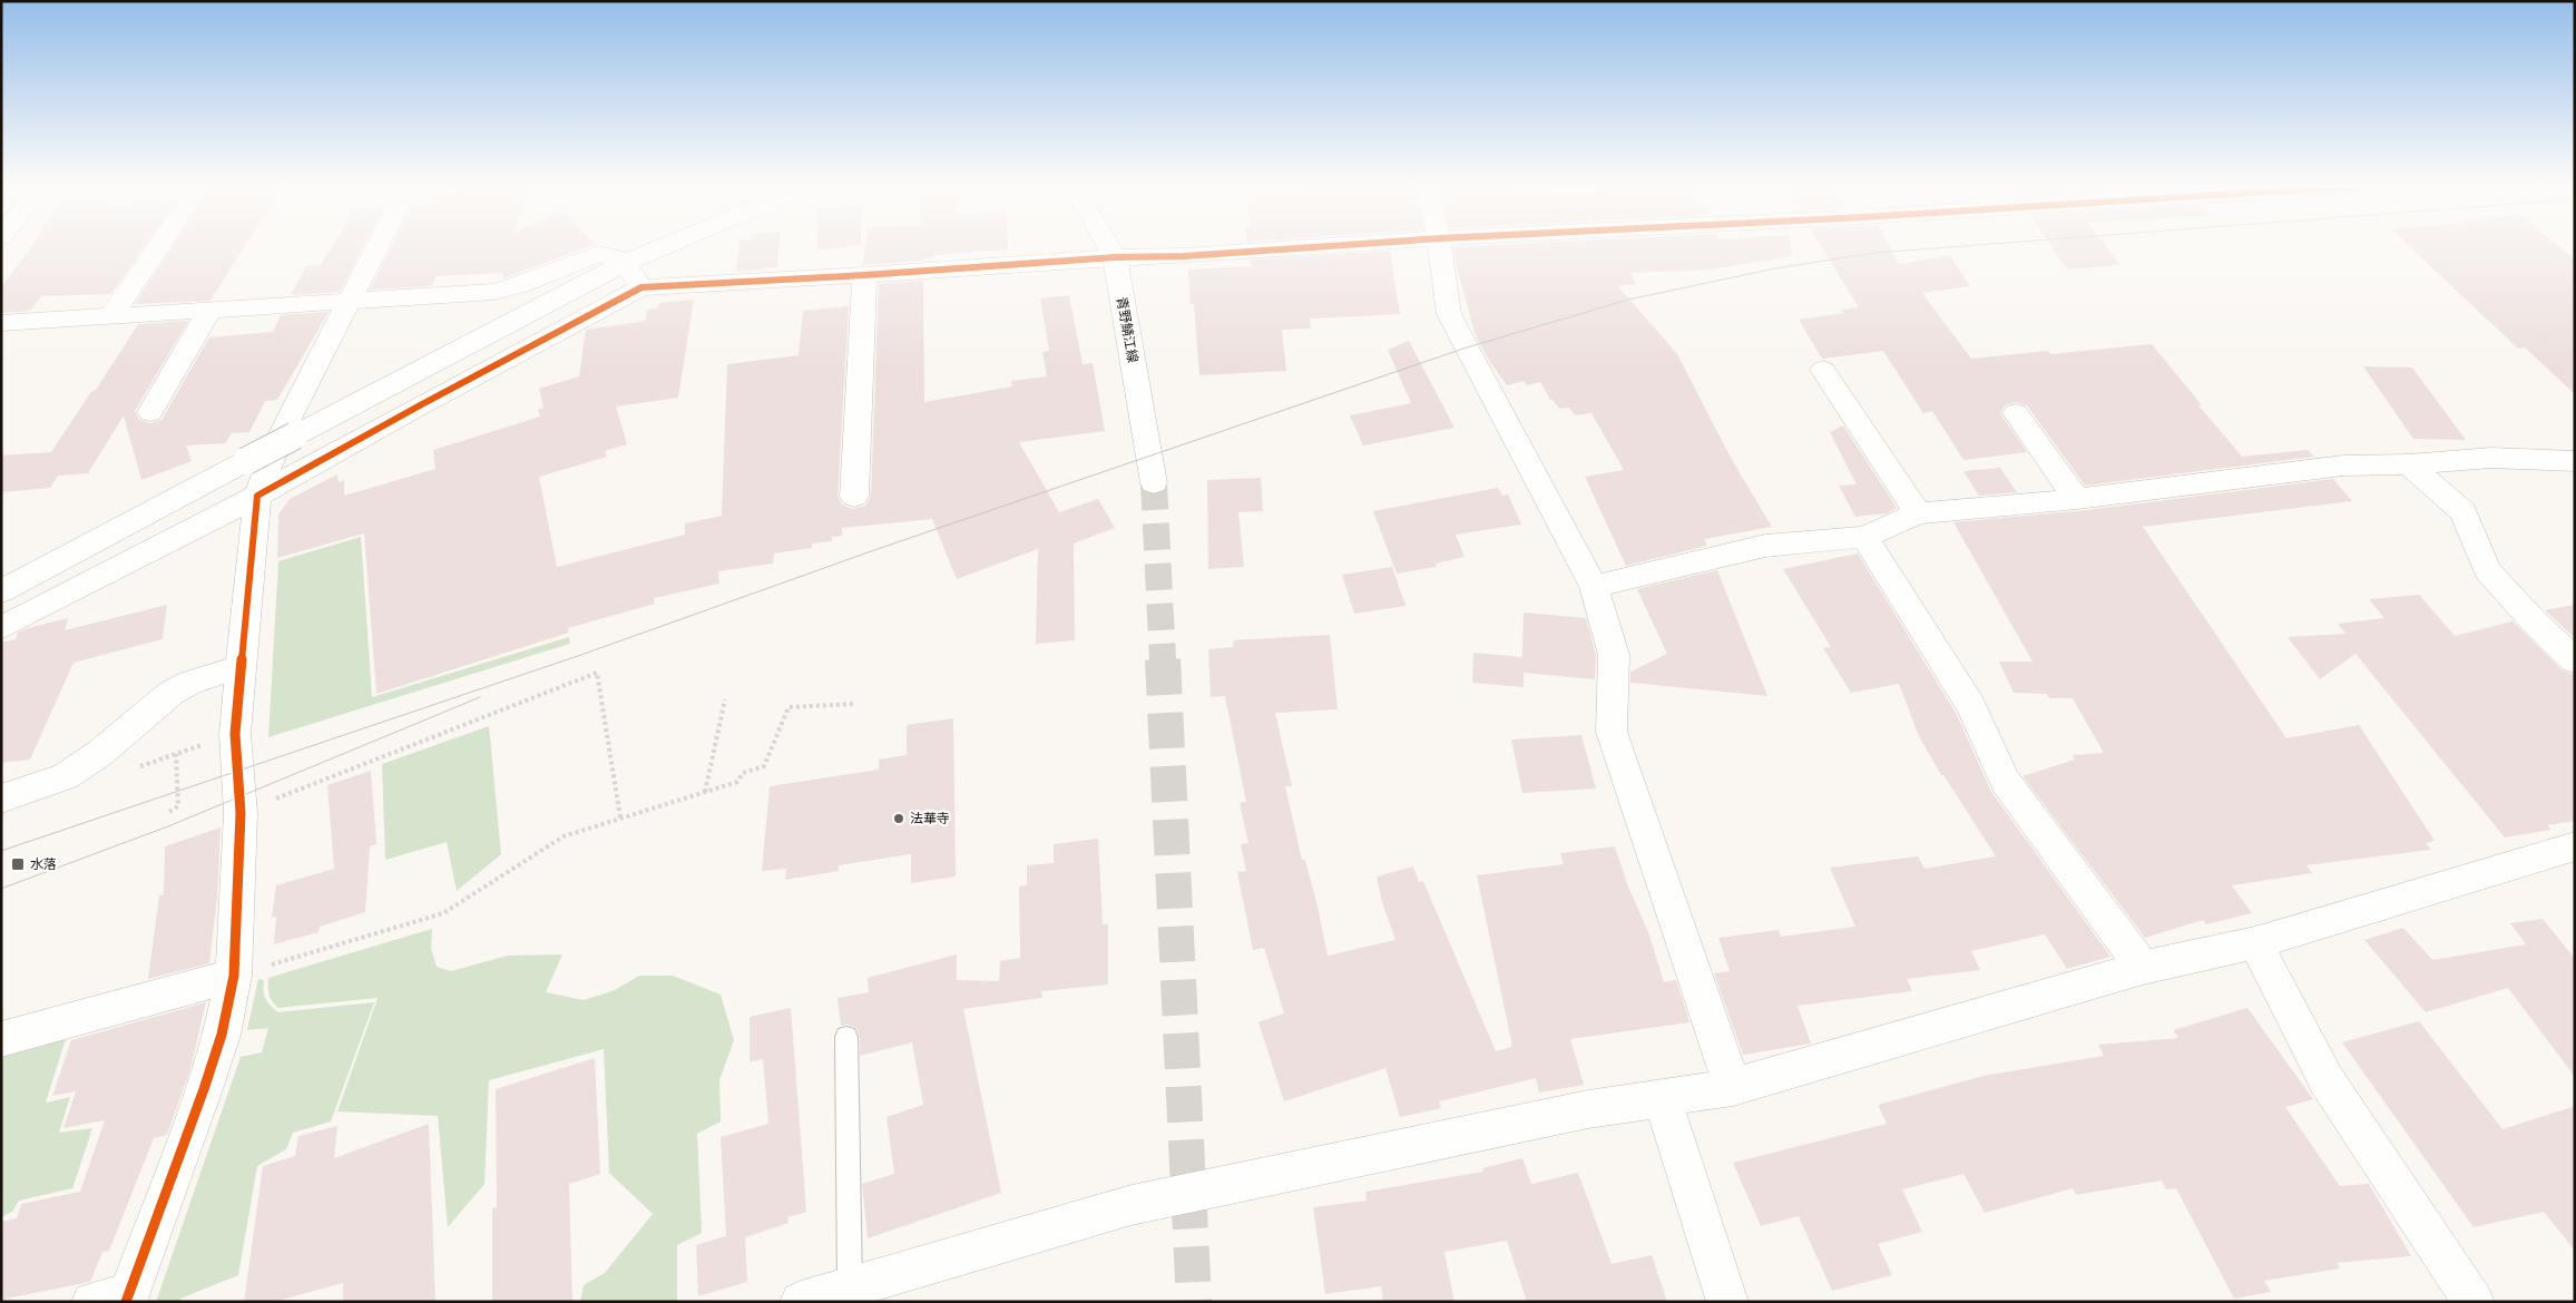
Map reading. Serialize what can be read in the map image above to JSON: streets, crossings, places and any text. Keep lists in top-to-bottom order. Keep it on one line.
{"streets":{"street":["青野鯖江線"]},"places":{"other":["法華寺"],"transit":["水落"]}}
